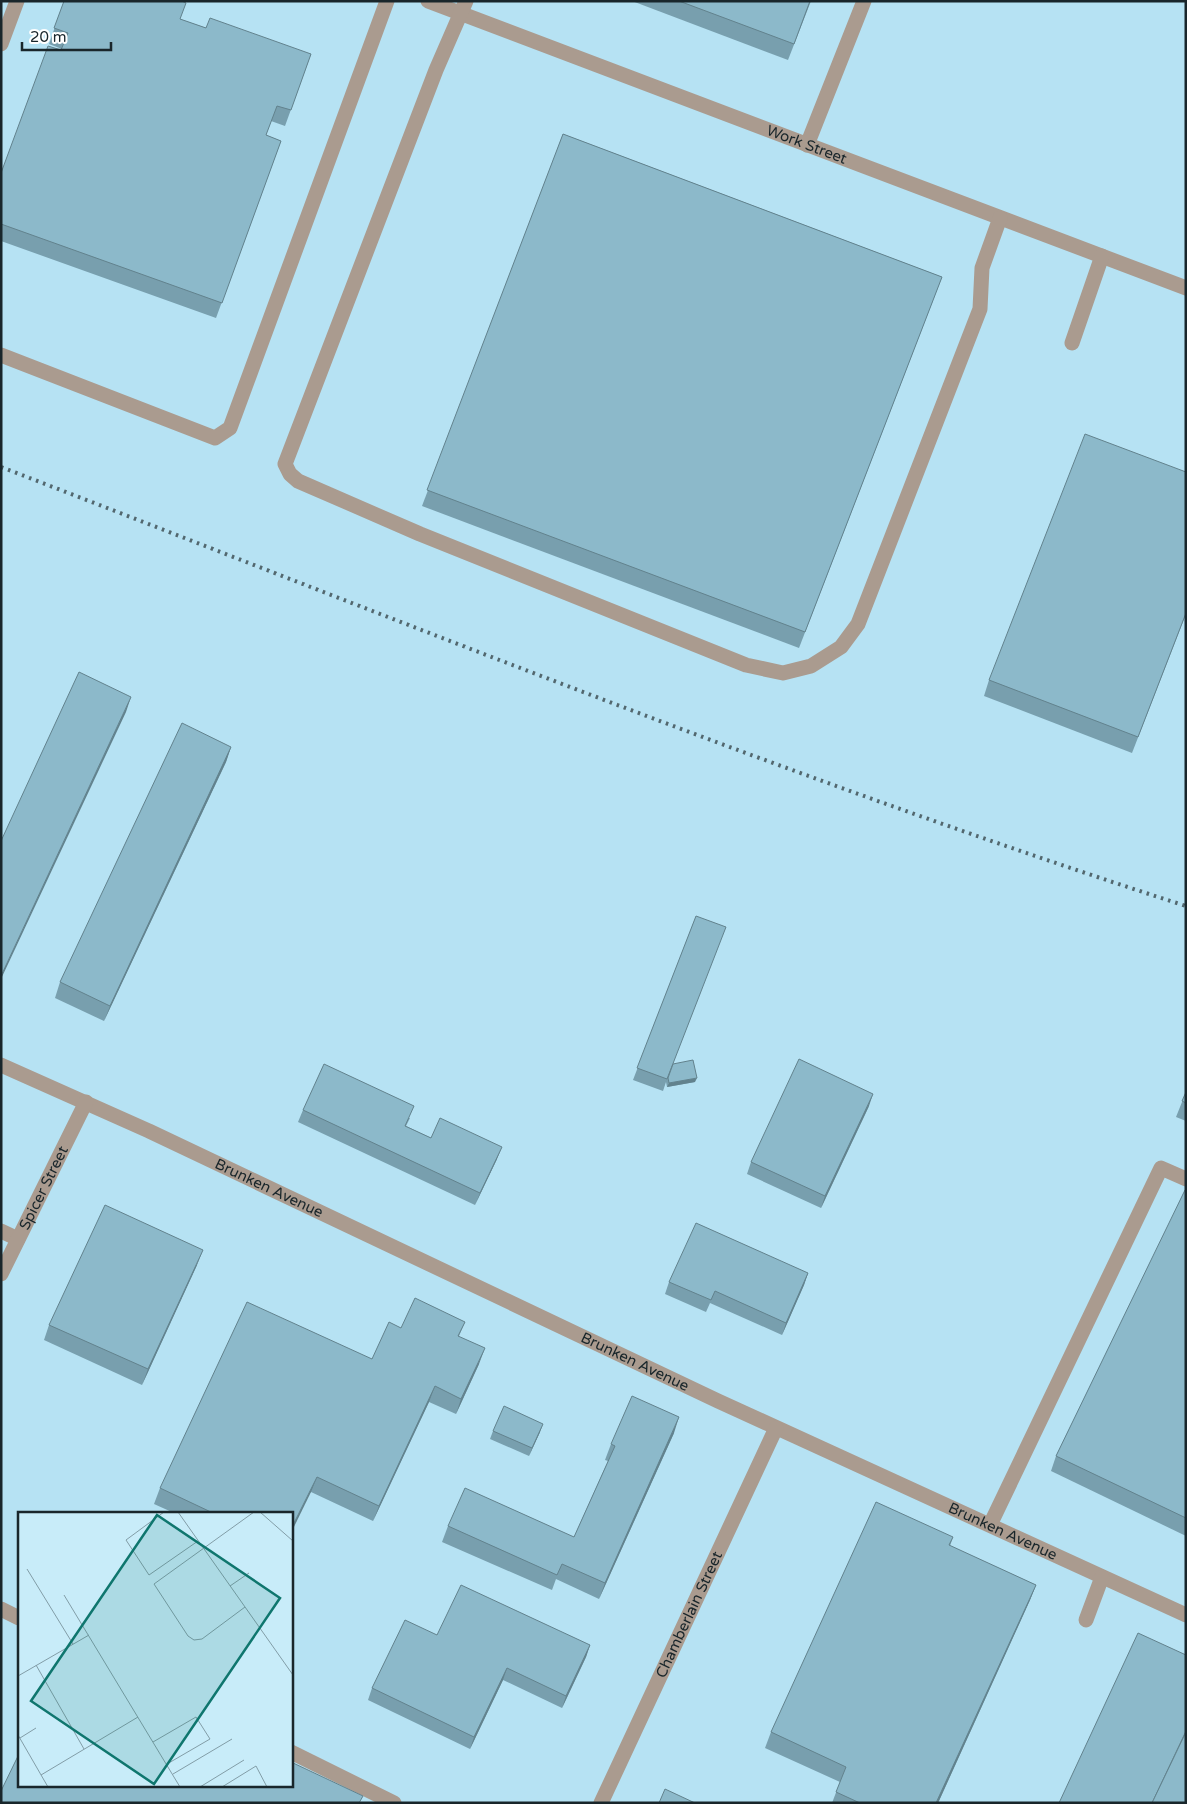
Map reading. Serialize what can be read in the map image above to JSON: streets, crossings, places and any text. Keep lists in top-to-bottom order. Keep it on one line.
{"streets":{"street":["Work Street","Spicer Street","Brunken Avenue","Chamberlain Street"]},"crossings":[["Spicer Street","Brunken Avenue"],["Brunken Avenue","Chamberlain Street"]],"scale_bar":"20 m"}
